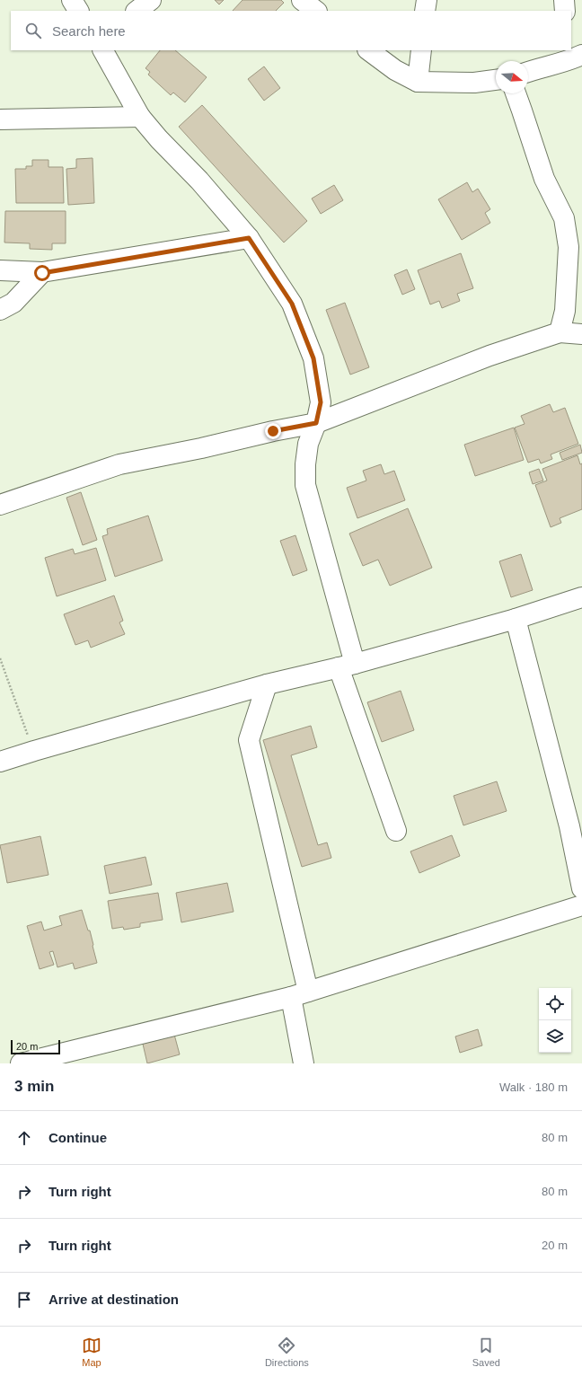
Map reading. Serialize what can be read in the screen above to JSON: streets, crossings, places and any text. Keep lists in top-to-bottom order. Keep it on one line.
{"scale_bar":"20 m","north":"right","page":{"search":"Search here","scale":"20 m","heading":["3 min","Walk · 180 m"],"list":[["Continue","80 m"],["Turn right","80 m"],["Turn right","20 m"],"Arrive at destination"],"nav":["Map","Directions","Saved"]}}
